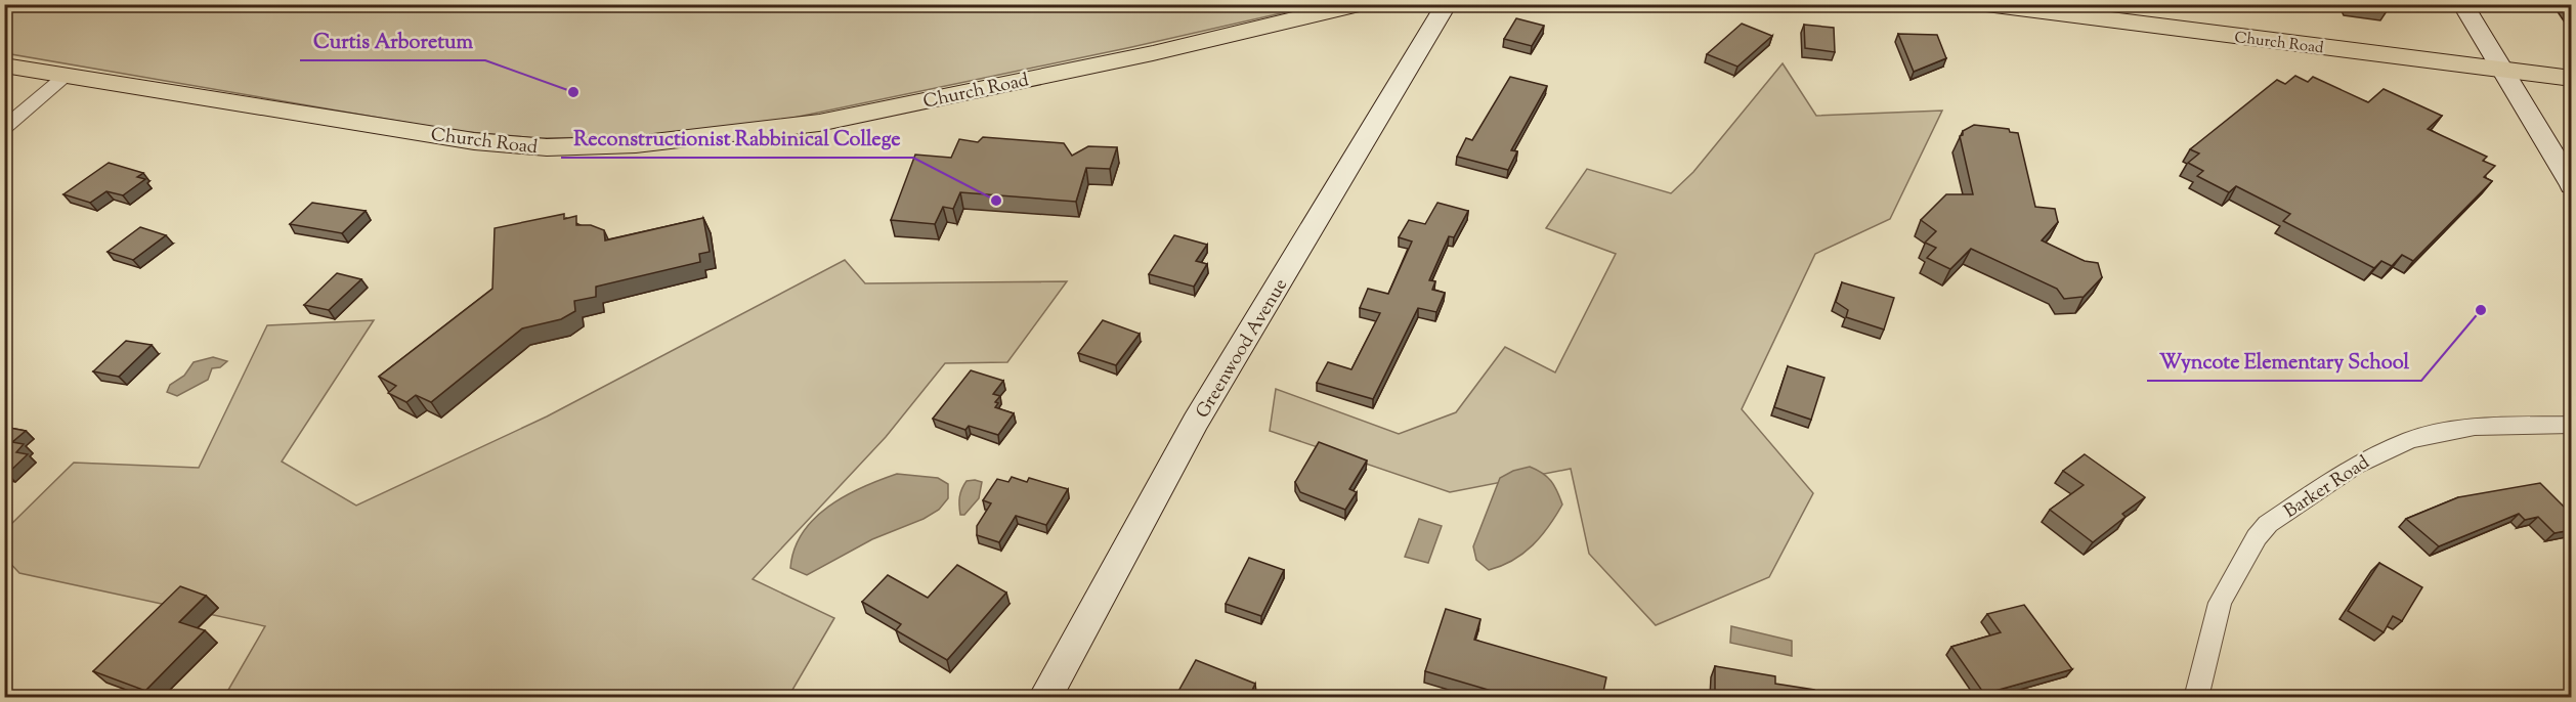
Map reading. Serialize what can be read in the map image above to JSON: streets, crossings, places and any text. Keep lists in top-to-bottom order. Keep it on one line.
{"streets":{"main road":["Church Road","Greenwood Avenue"],"street":["Barker Road"]},"places":["Curtis Arboretum","Reconstructionist Rabbinical College","Wyncote Elementary School"]}
